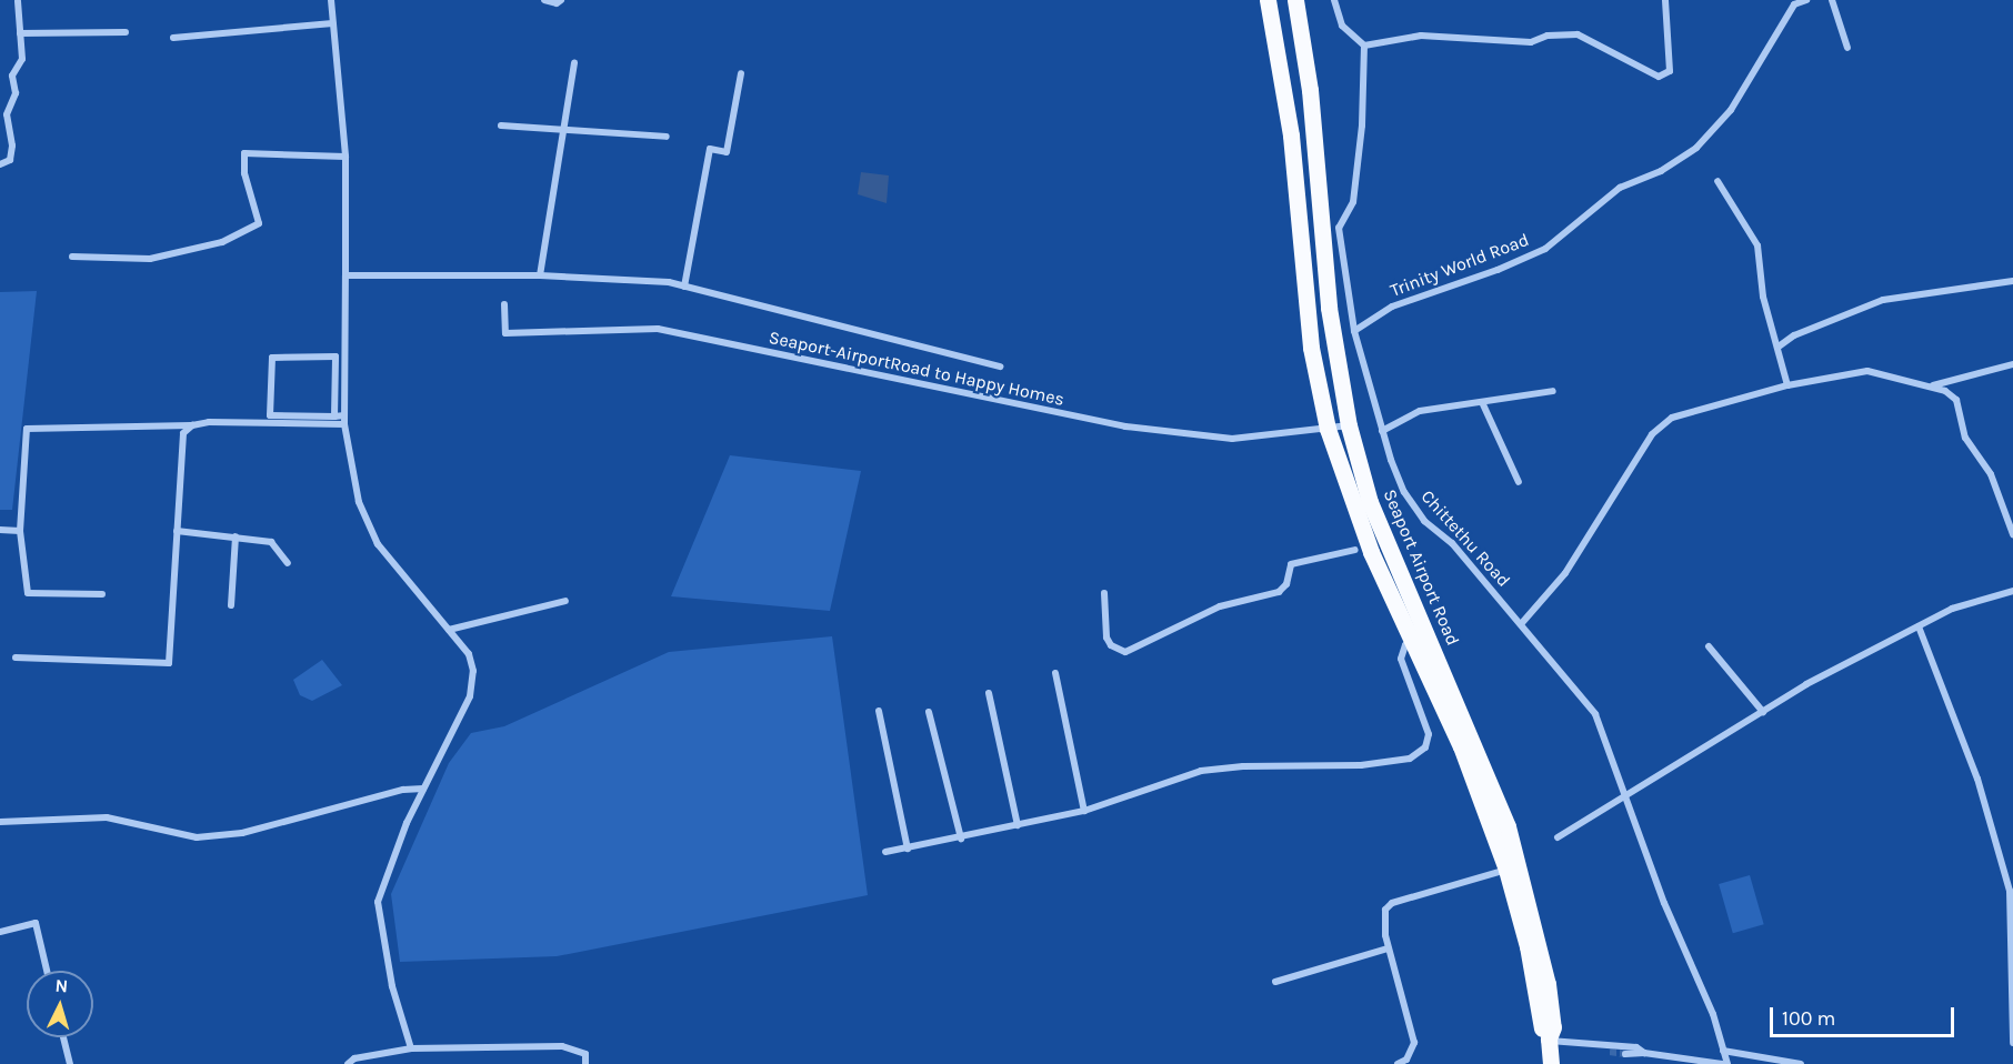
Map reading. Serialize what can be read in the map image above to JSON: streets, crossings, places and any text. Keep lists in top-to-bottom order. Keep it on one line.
{"streets":{"main road":["Seaport Airport Road"],"street":["Trinity World Road","Seaport-AirportRoad to Happy Homes","Chittethu Road"]},"crossings":[["Trinity World Road","Chittethu Road"],["Seaport-AirportRoad to Happy Homes","Seaport Airport Road"],["Chittethu Road","Seaport Airport Road"]],"scale_bar":"100 m","north":"top"}
